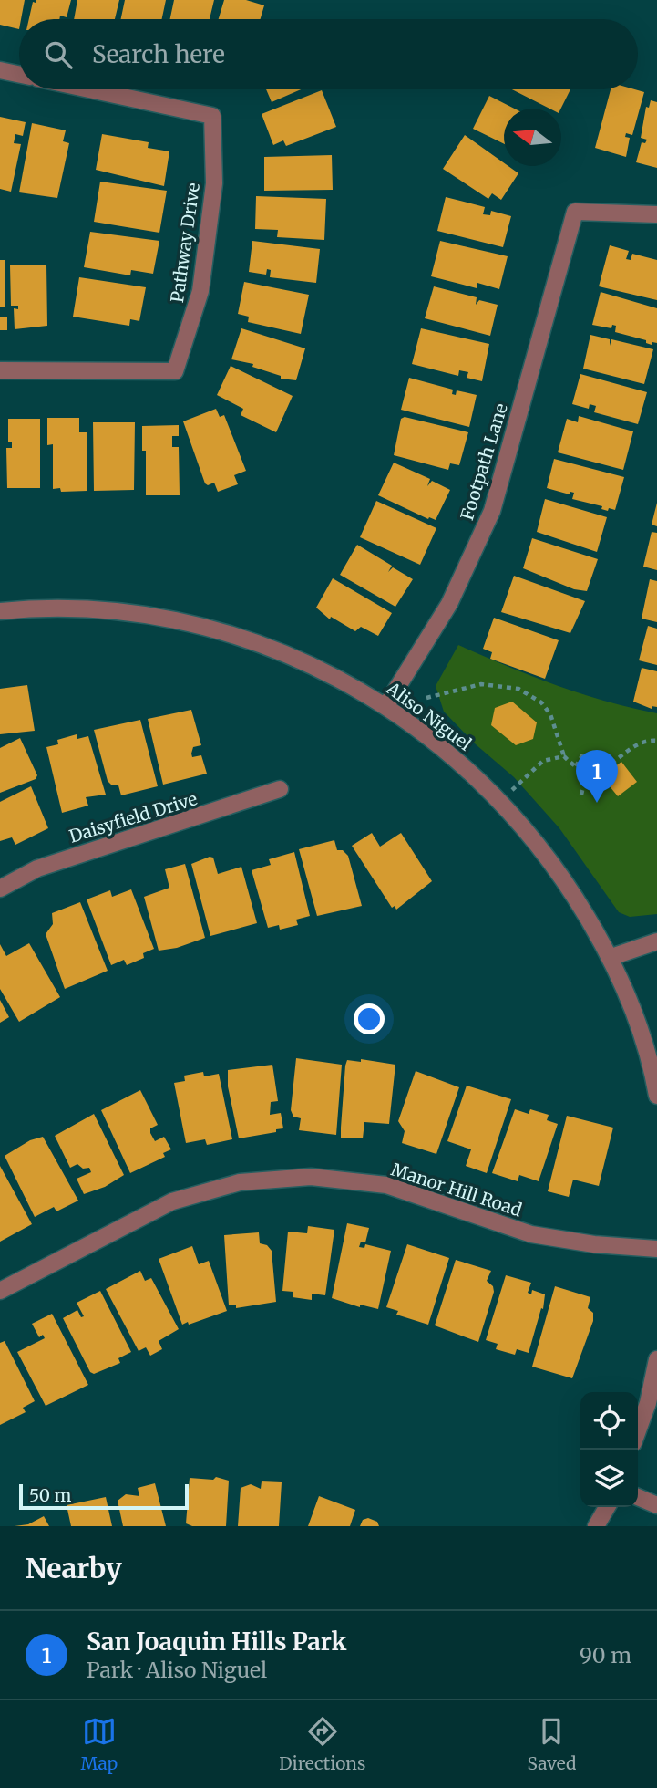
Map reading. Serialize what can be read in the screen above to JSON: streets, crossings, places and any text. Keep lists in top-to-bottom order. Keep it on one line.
{"streets":{"street":["Pathway Drive","Footpath Lane","Aliso Niguel","Daisyfield Drive","Manor Hill Road"]},"crossings":[["Footpath Lane","Aliso Niguel"]],"scale_bar":"50 m","north":"left","page":{"search":"Search here","pins":"1","scale":"50 m","heading":"Nearby","list":[{"mark":"1","name":"San Joaquin Hills Park","note":"Park · Aliso Niguel","value":"90 m"}],"nav":["Map","Directions","Saved"]}}
